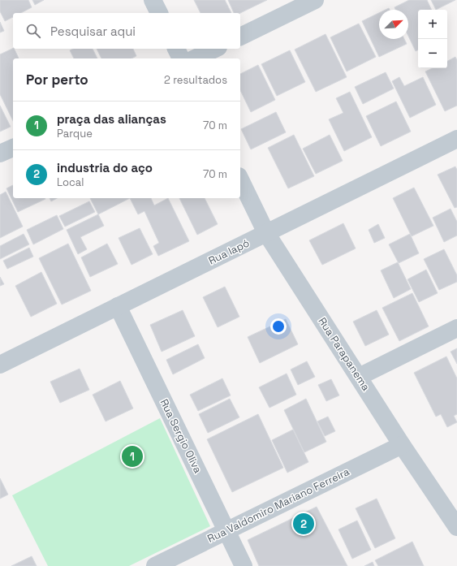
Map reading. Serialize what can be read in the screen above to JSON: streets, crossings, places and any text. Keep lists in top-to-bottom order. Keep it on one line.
{"streets":{"street":["Rua Iapó","Rua Parapanema","Rua Sergio Oliva","Rua Valdomiro Mariano Ferreira"]},"crossings":[["Rua Iapó","Rua Parapanema"],["Rua Iapó","Rua Sergio Oliva"],["Rua Parapanema","Rua Valdomiro Mariano Ferreira"],["Rua Sergio Oliva","Rua Valdomiro Mariano Ferreira"]],"north":"top right","page":{"map_buttons":["+","−"],"search":"Pesquisar aqui","heading":["Por perto","2 resultados"],"list":[{"mark":"1","name":"praça das alianças","note":"Parque","value":"70 m"},{"mark":"2","name":"industria do aço","note":"Local","value":"70 m"}],"pins":["1","2"]}}
